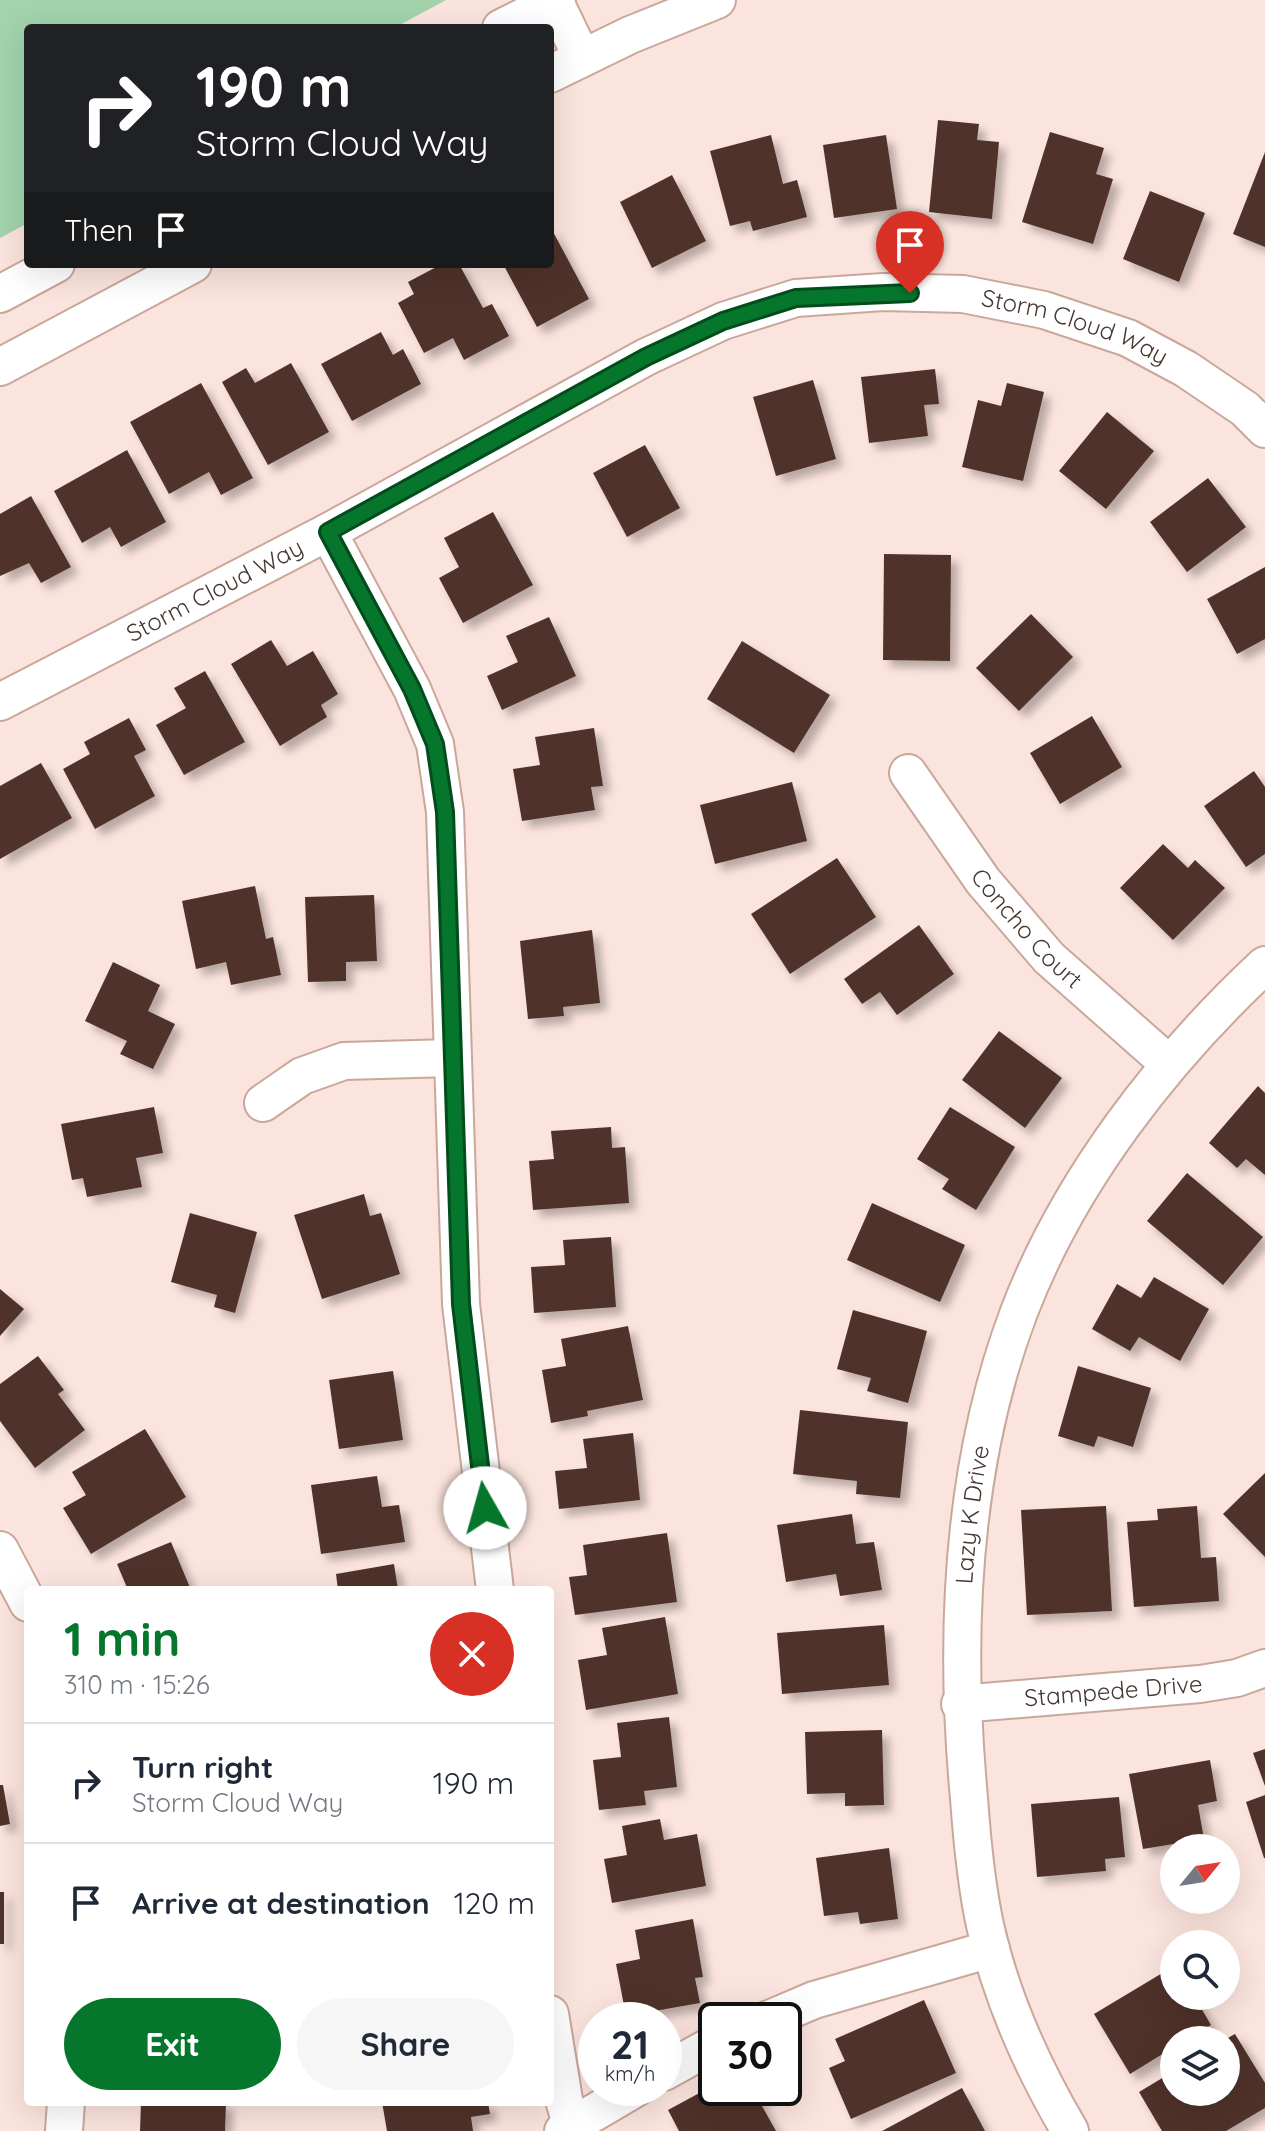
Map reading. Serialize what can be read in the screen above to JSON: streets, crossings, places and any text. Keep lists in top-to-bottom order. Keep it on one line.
{"streets":{"street":["Storm Cloud Way","Concho Court","Lazy K Drive","Stampede Drive"]},"crossings":[["Concho Court","Lazy K Drive"],["Lazy K Drive","Stampede Drive"]],"north":"top right","page":{"turn":["190 m","Storm Cloud Way"],"then":"Then","heading":["1 min","310 m · 15:26"],"list":[{"name":"Turn right","note":"Storm Cloud Way","value":"190 m"},{"name":"Arrive at destination","value":"120 m"}],"buttons":["Exit","Share"],"speed":"21 km/h","limit":"30"}}
